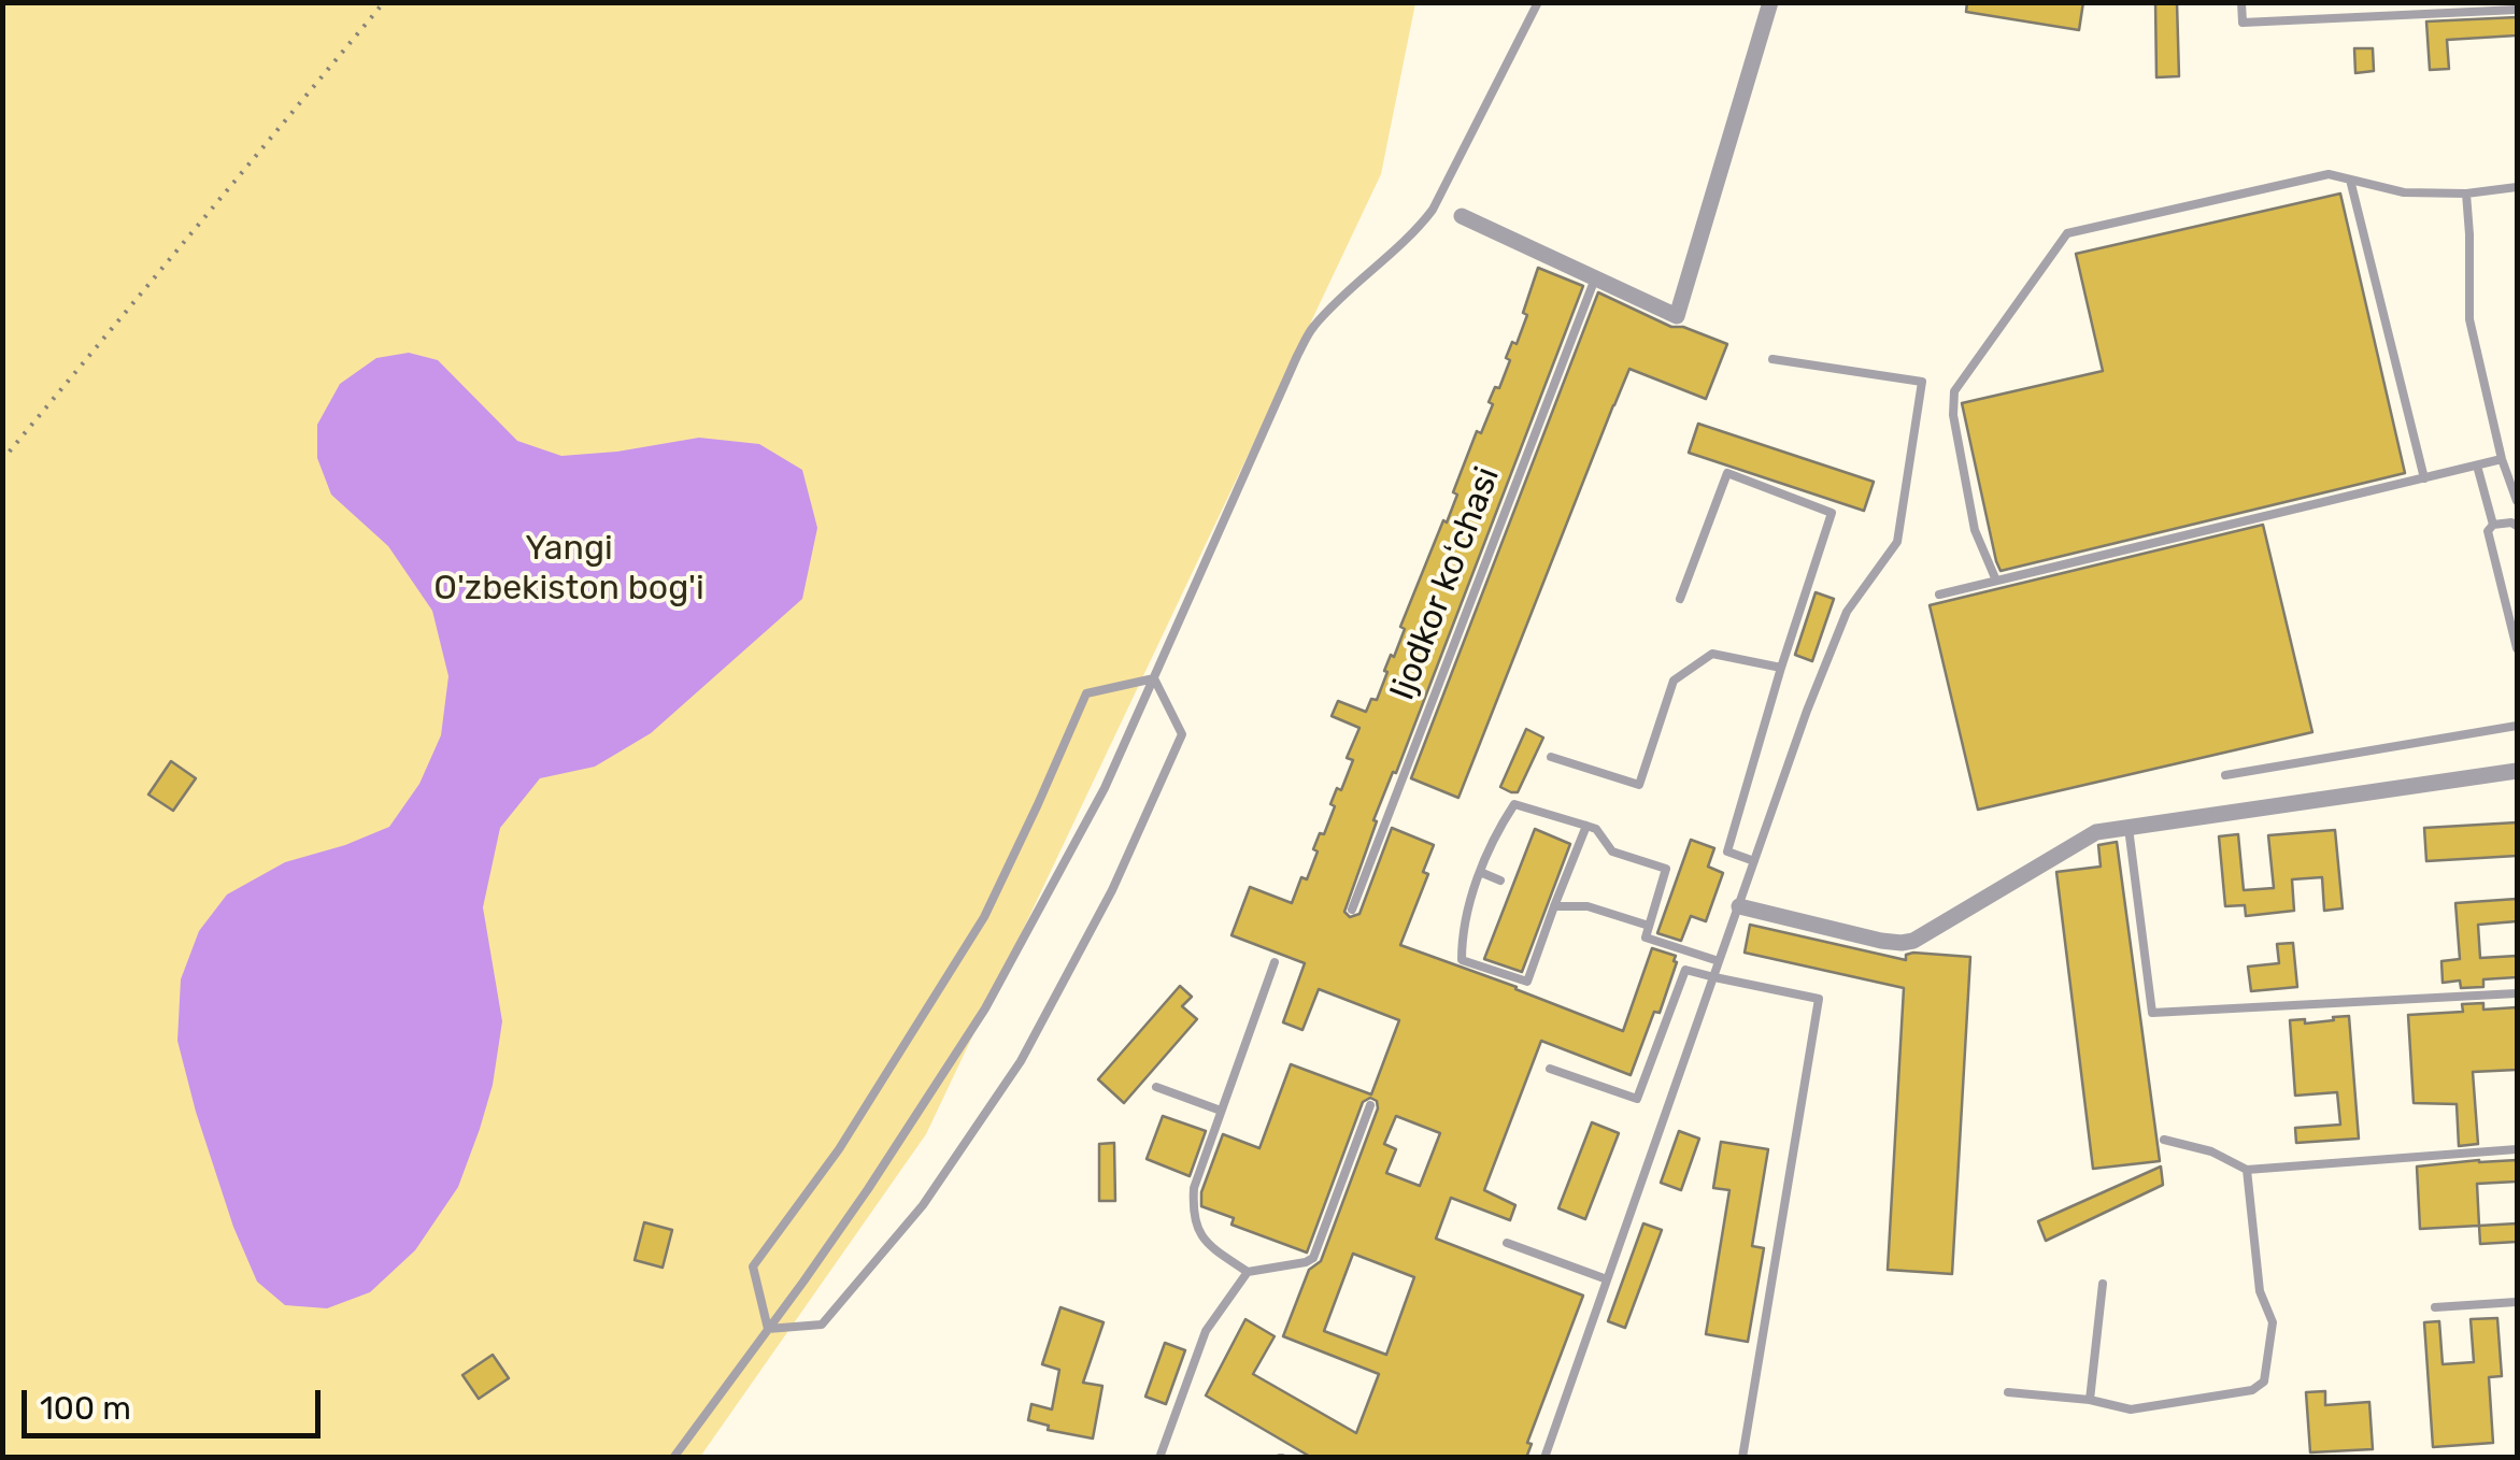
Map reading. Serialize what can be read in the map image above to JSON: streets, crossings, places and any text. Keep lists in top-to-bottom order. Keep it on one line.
{"streets":{"lane":["Ijodkor koʻchasi"]},"parks":["Yangi O'zbekiston bog'i"],"scale_bar":"100 m"}
